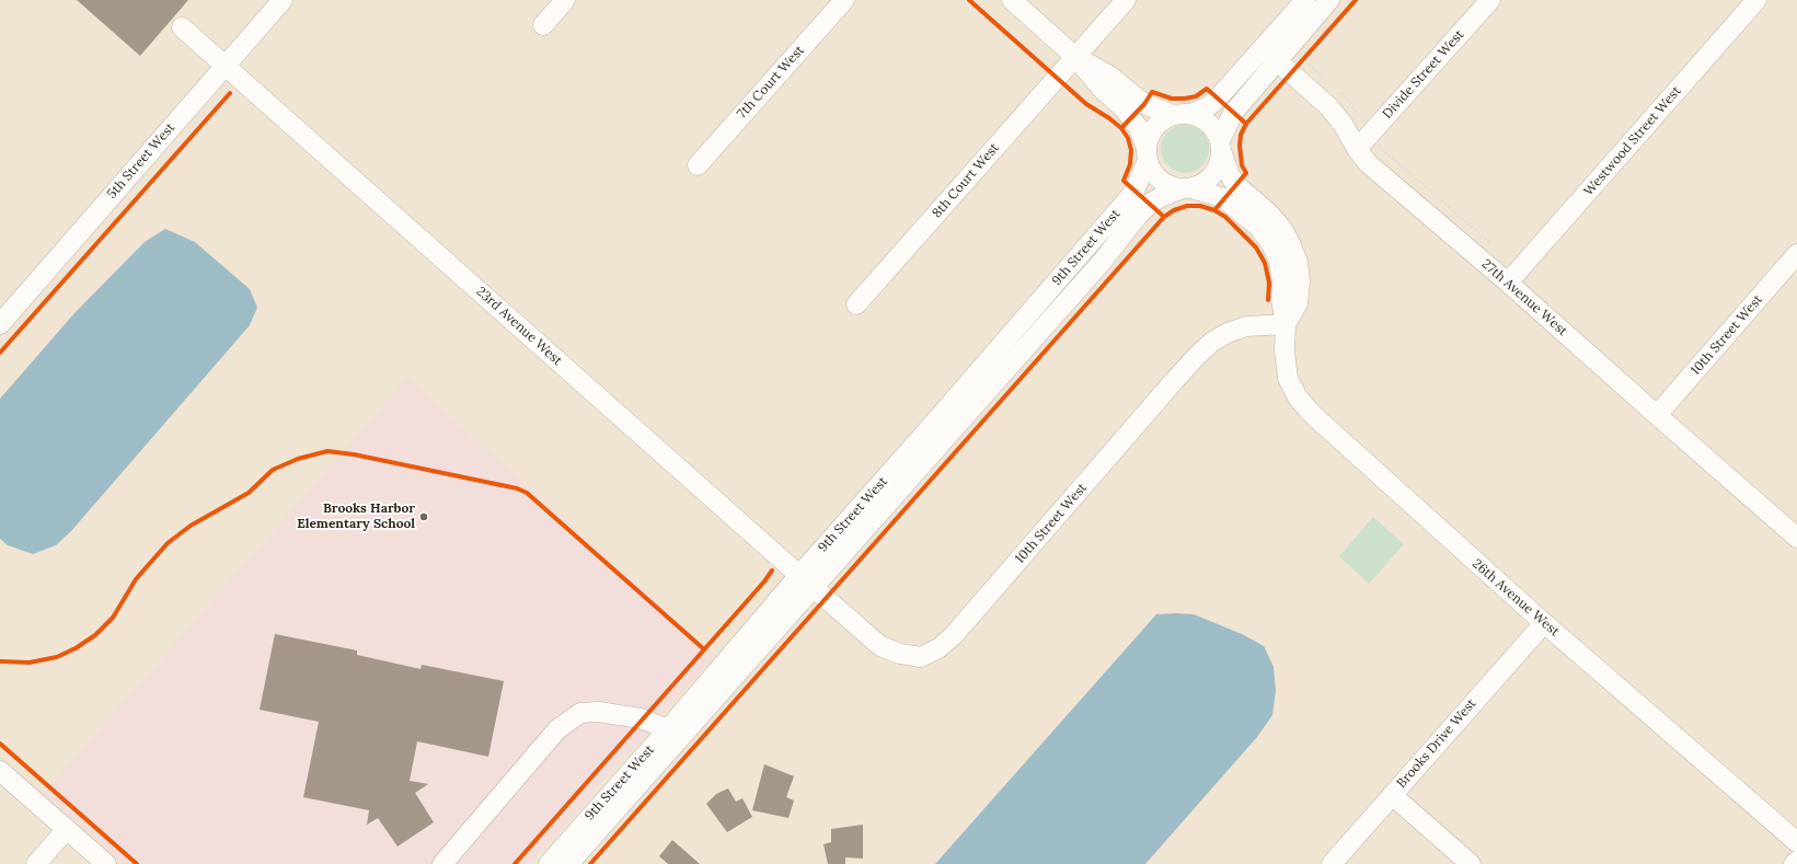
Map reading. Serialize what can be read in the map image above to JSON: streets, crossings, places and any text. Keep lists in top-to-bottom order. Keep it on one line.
{"streets":{"street":["Divide Street West","7th Court West","Westwood Street West","5th Street West","8th Court West","9th Street West","27th Avenue West","23rd Avenue West","10th Street West","26th Avenue West","Brooks Drive West"]},"crossings":[["Divide Street West","27th Avenue West"],["Westwood Street West","27th Avenue West"],["5th Street West","23rd Avenue West"],["9th Street West","23rd Avenue West"],["9th Street West","10th Street West"],["9th Street West","26th Avenue West"],["27th Avenue West","10th Street West"],["23rd Avenue West","10th Street West"],["10th Street West","26th Avenue West"],["26th Avenue West","Brooks Drive West"]],"places":["Brooks Harbor Elementary School"]}
